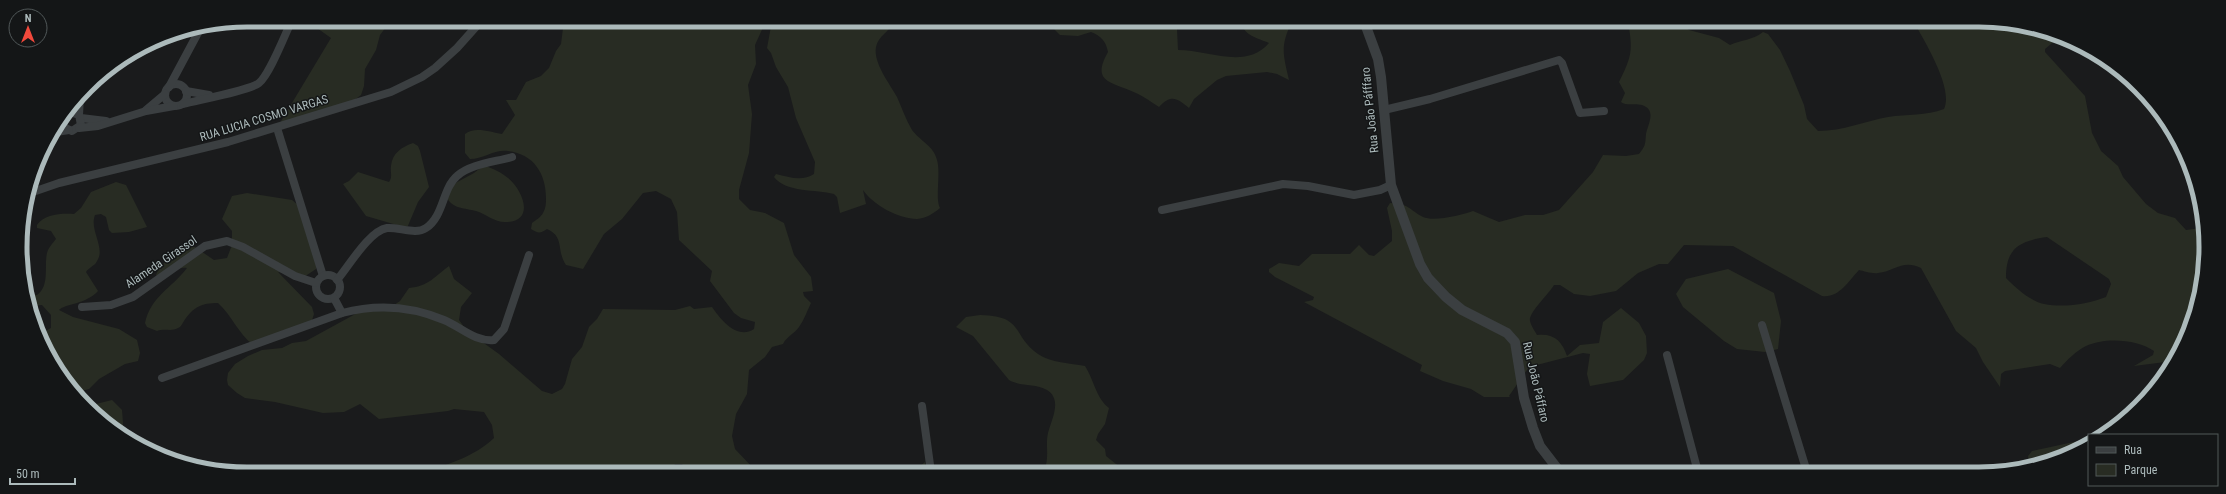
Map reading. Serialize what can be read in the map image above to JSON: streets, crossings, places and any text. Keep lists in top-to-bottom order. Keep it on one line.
{"streets":{"street":["Rua João Páfffaro","RUA LUCIA COSMO VARGAS","Alameda Girassol","Rua João Páffaro"]},"crossings":[["Rua João Páfffaro","Rua João Páffaro"]],"legend":["Rua","Parque"],"scale_bar":"50 m","north":"top"}
